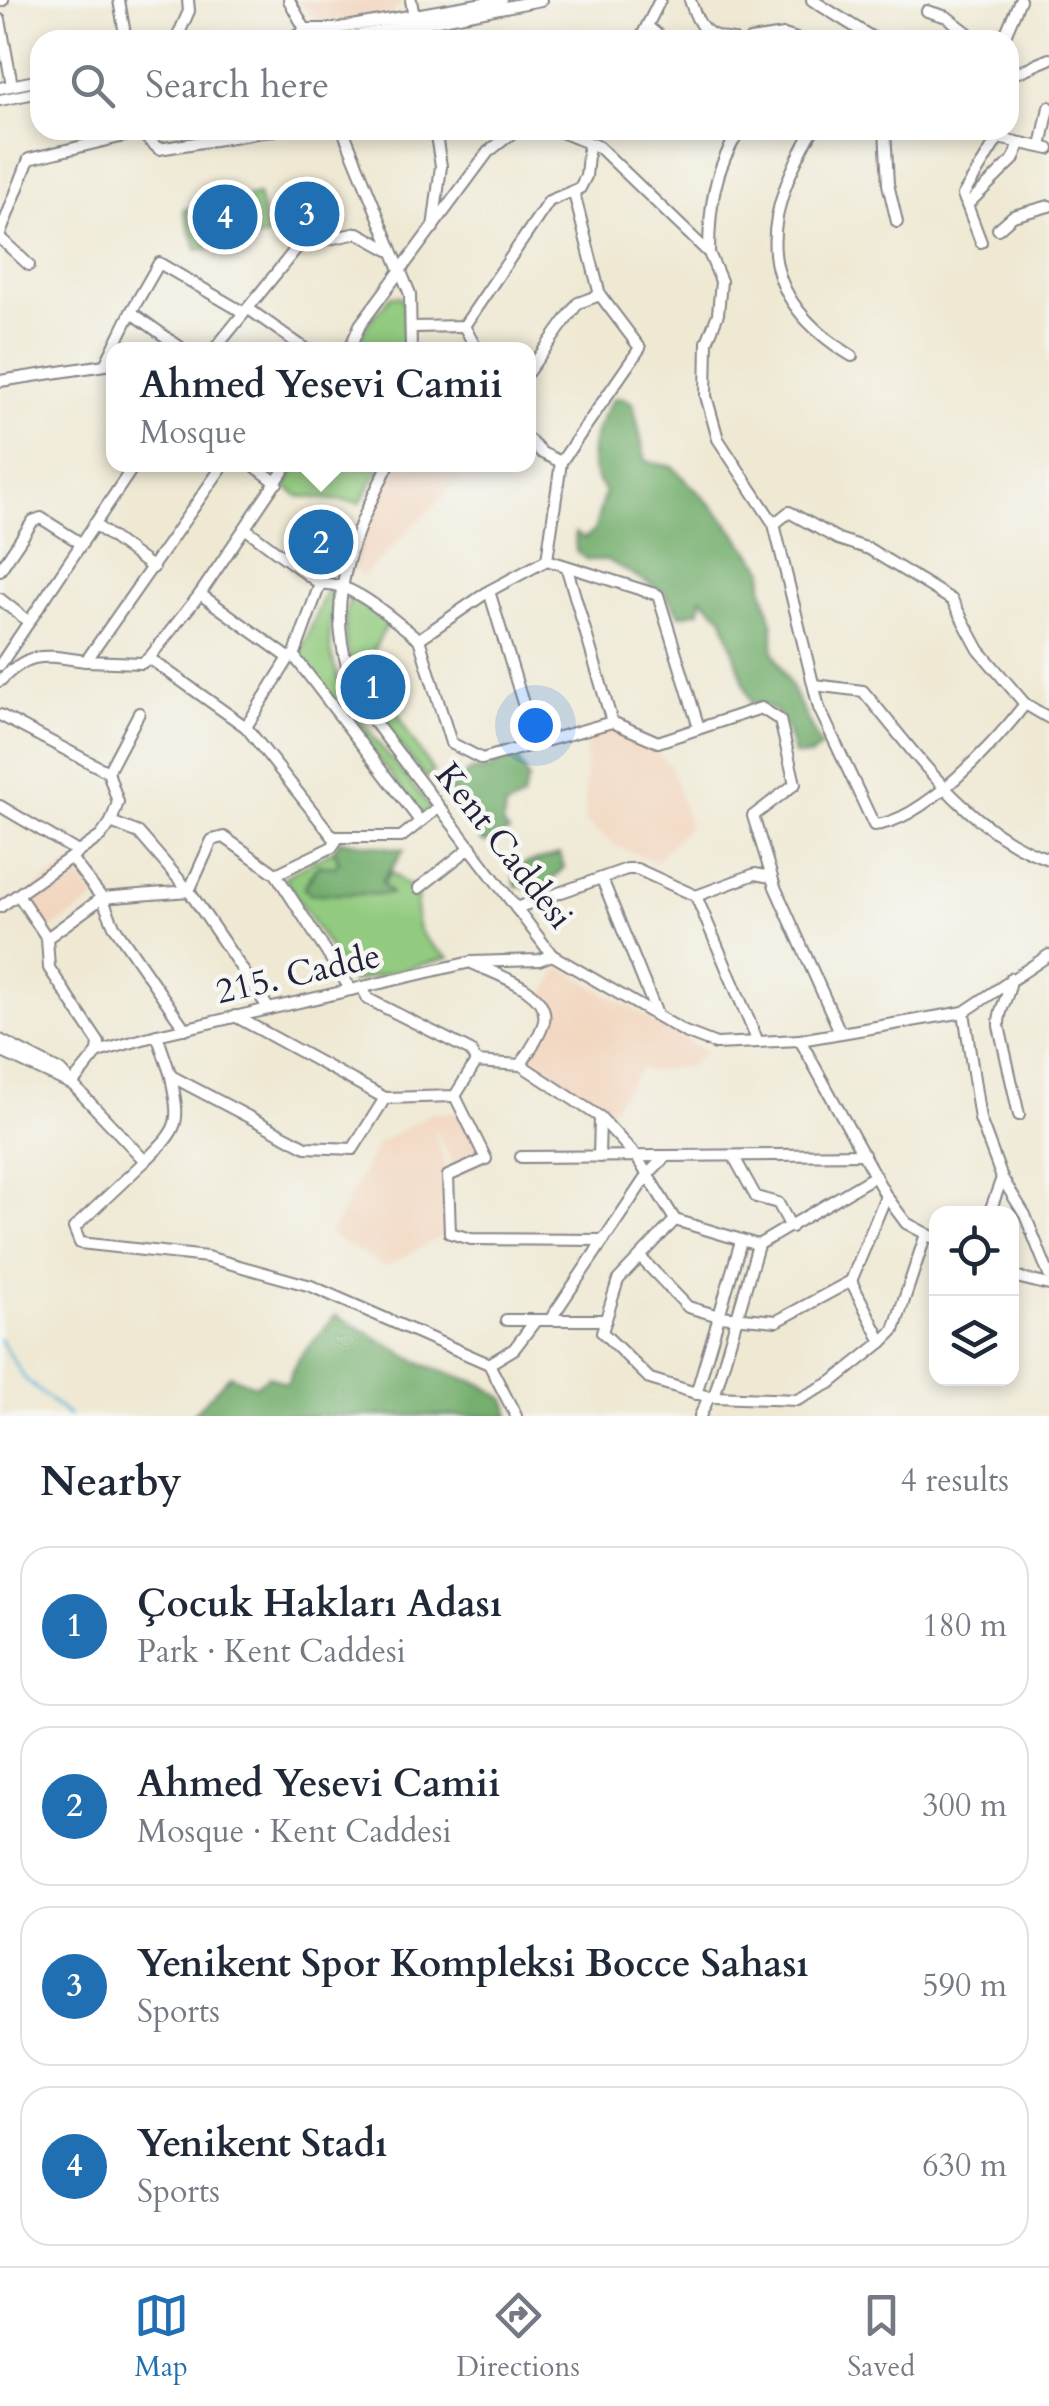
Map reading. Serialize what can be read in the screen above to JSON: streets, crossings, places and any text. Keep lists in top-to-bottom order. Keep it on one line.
{"streets":{"street":["Kent Caddesi","215. Cadde"]},"crossings":[["Kent Caddesi","215. Cadde"]],"page":{"search":"Search here","pins":["3","4","2","1"],"popup":["Ahmed Yesevi Camii","Mosque"],"heading":["Nearby","4 results"],"list":[{"mark":"1","name":"Çocuk Hakları Adası","note":"Park · Kent Caddesi","value":"180 m"},{"mark":"2","name":"Ahmed Yesevi Camii","note":"Mosque · Kent Caddesi","value":"300 m"},{"mark":"3","name":"Yenikent Spor Kompleksi Bocce Sahası","note":"Sports","value":"590 m"},{"mark":"4","name":"Yenikent Stadı","note":"Sports","value":"630 m"}],"nav":["Map","Directions","Saved"]}}
